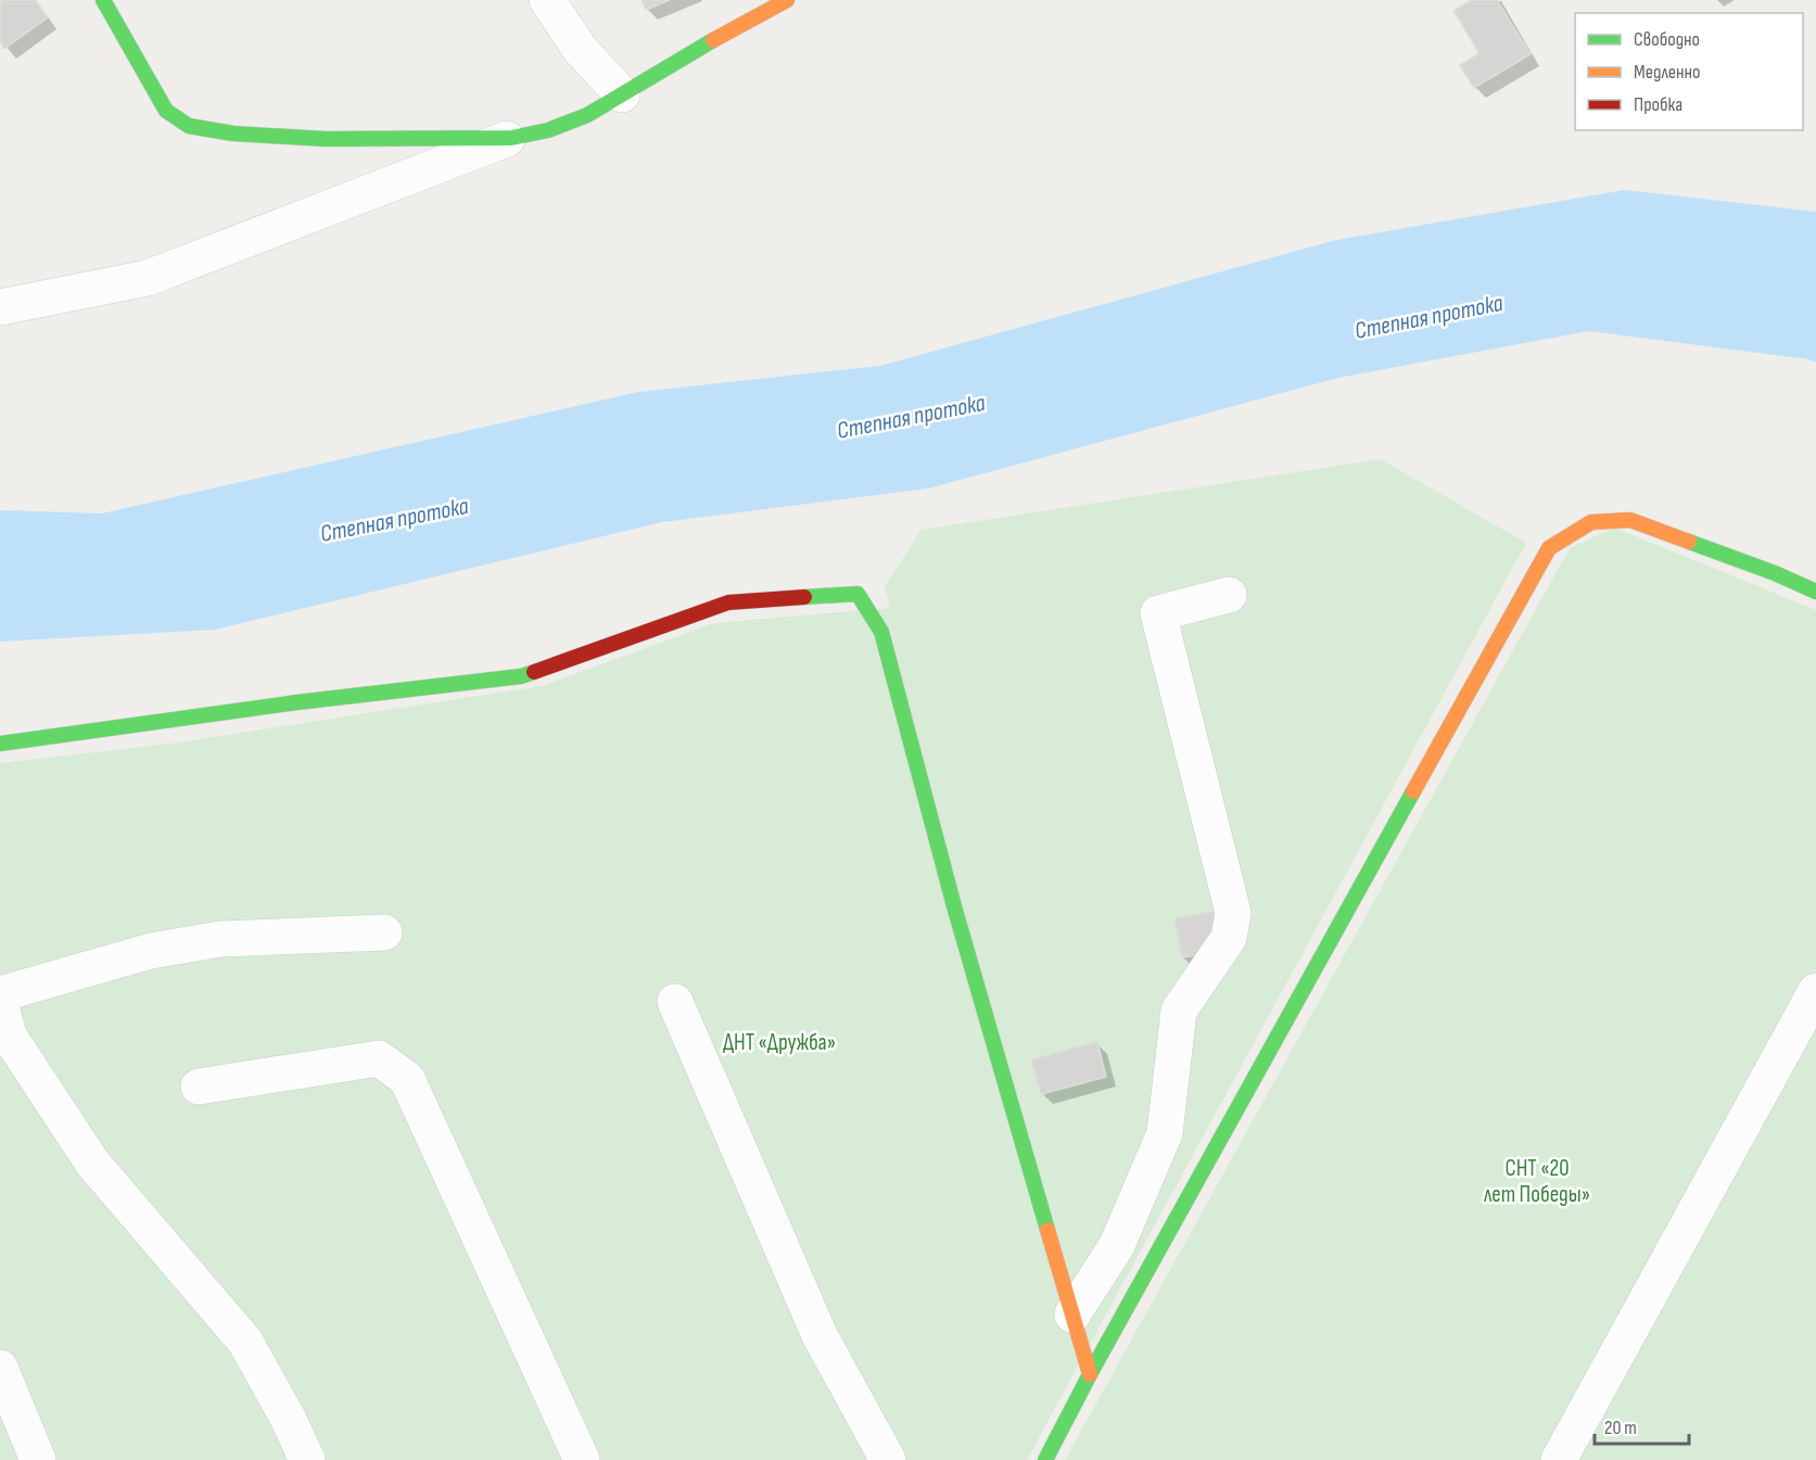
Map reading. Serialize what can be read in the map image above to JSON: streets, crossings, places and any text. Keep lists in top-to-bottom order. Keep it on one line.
{"water":["Степная протока"],"parks":["ДНТ «Дружба»","СНТ «20 лет Победы»"],"legend":["Свободно","Медленно","Пробка"],"scale_bar":"20 m"}
